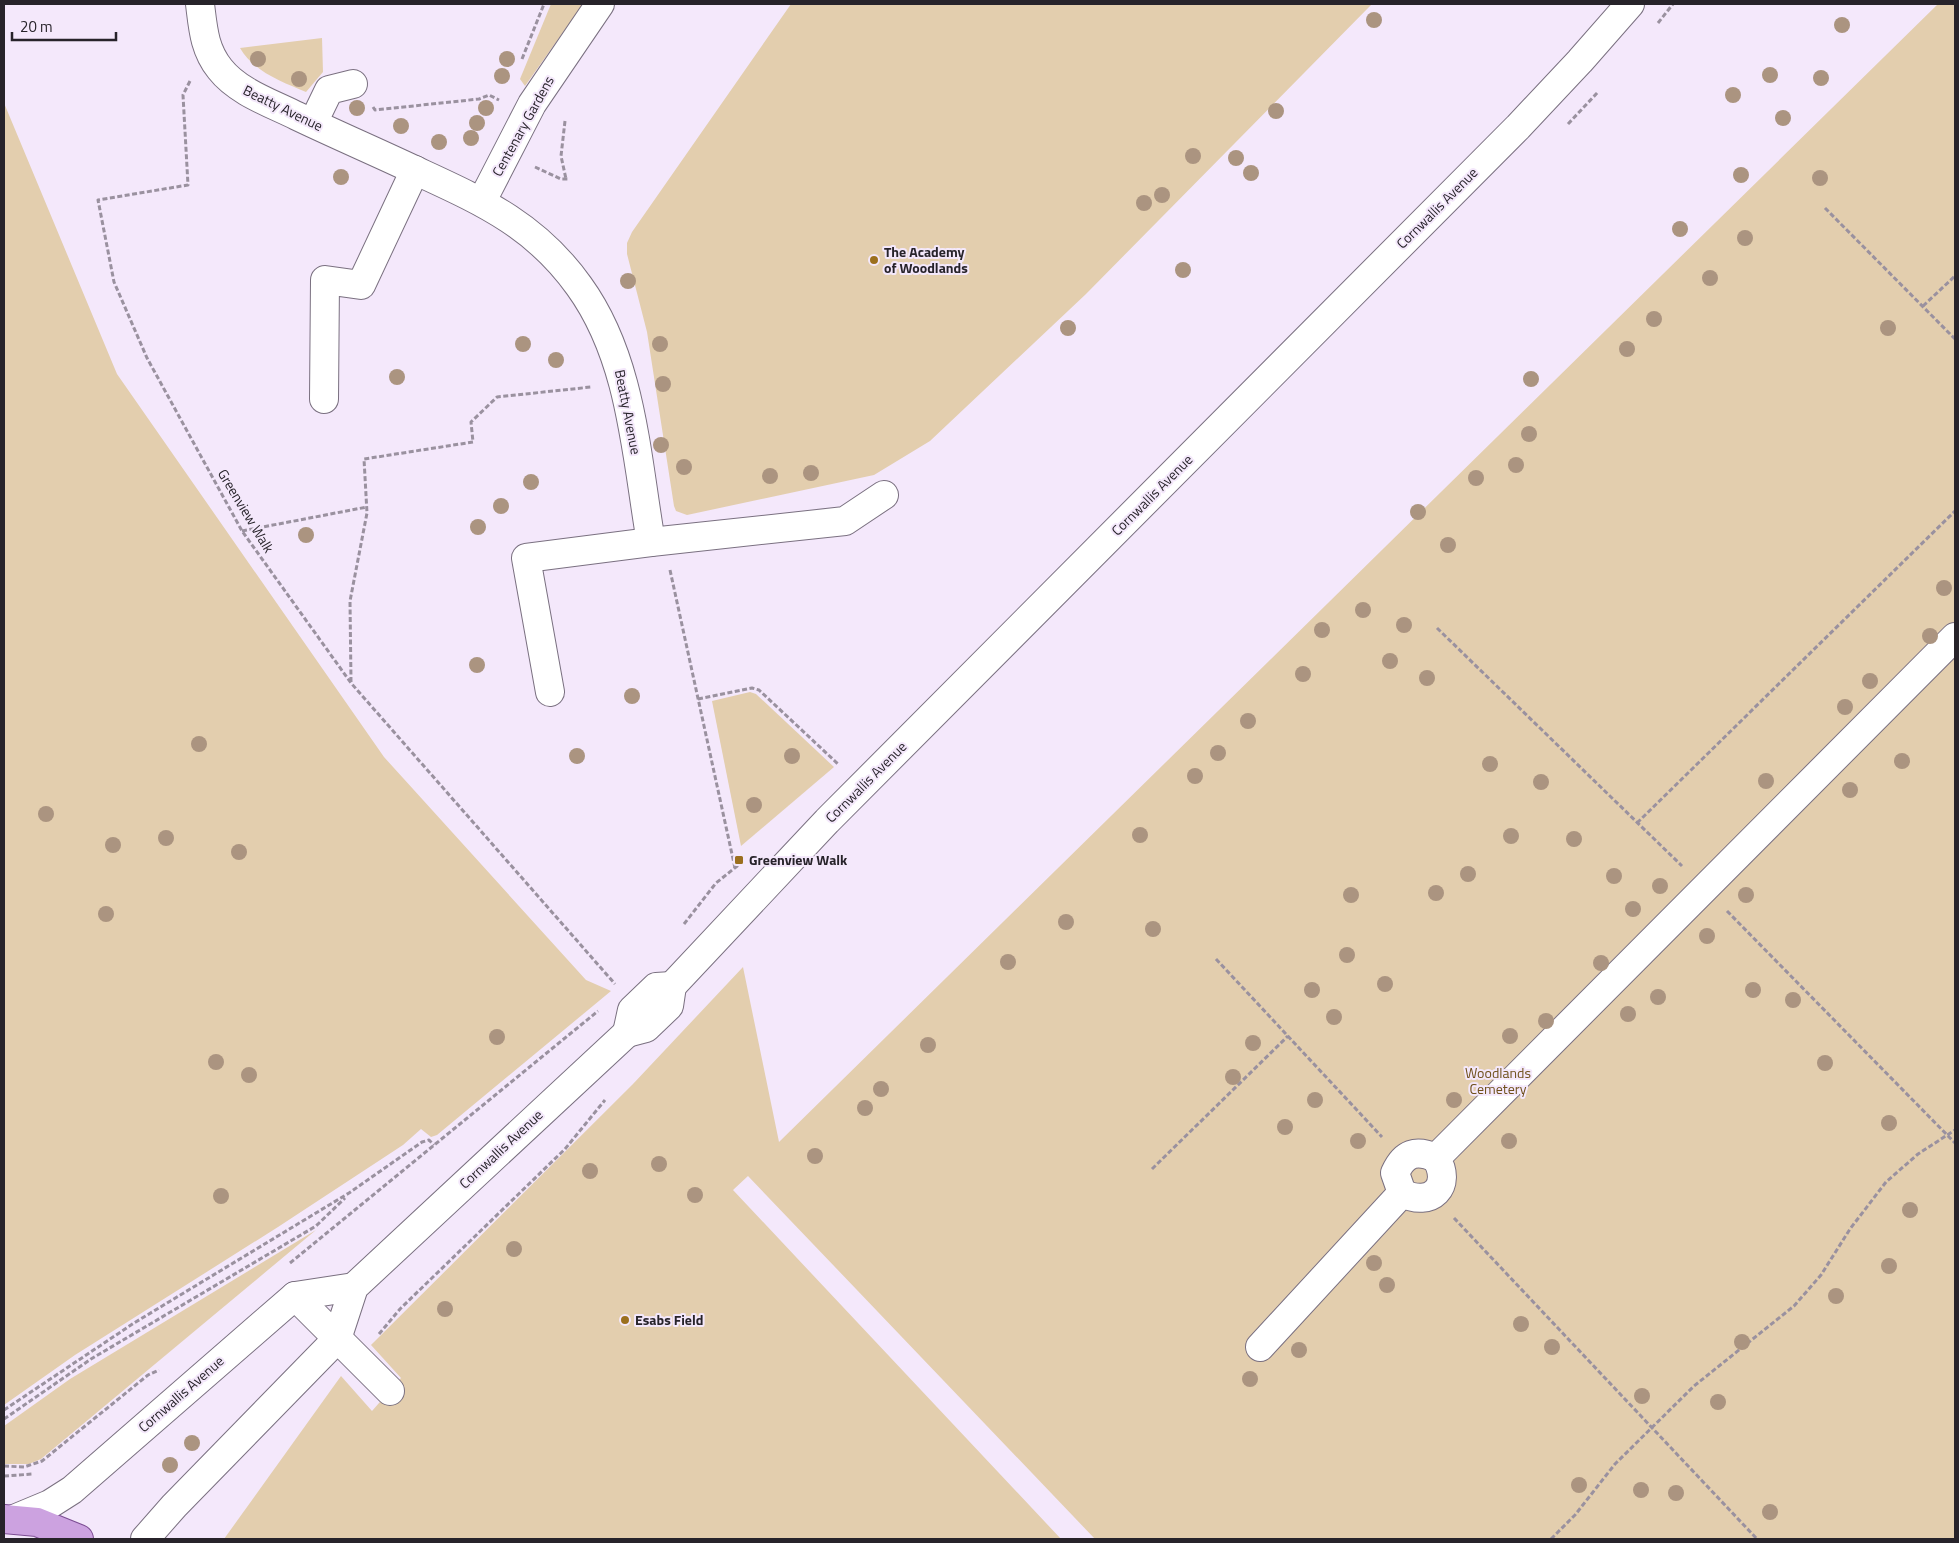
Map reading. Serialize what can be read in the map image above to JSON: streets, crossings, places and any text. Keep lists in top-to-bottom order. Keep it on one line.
{"streets":{"street":["Beatty Avenue","Centenary Gardens","Cornwallis Avenue"],"path":["Greenview Walk"]},"crossings":[["Beatty Avenue","Centenary Gardens"],["Beatty Avenue","Greenview Walk"]],"parks":["Woodlands Cemetery"],"places":{"other":["The Academy of Woodlands","Esabs Field"],"transit":["Greenview Walk"]},"scale_bar":"20 m"}
